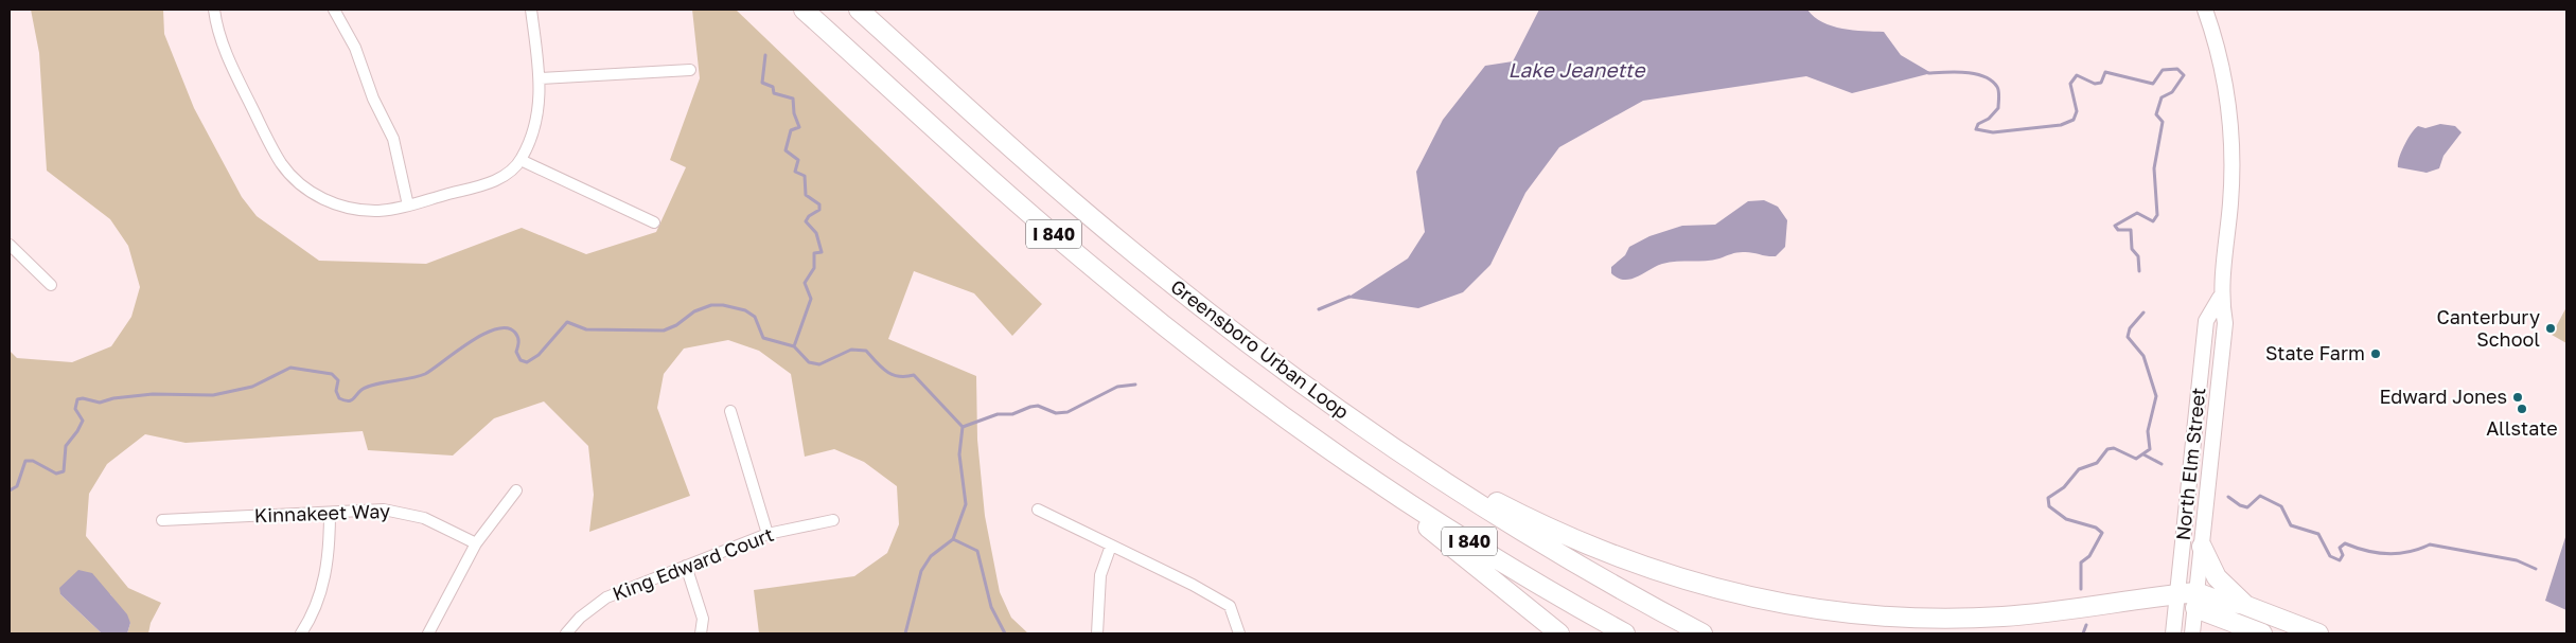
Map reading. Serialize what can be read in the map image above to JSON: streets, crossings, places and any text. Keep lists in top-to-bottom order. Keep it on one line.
{"streets":{"highway":["I 840","Greensboro Urban Loop"],"main road":["North Elm Street"],"street":["Kinnakeet Way","King Edward Court"]},"water":["Lake Jeanette"],"places":["Canterbury School","State Farm","Edward Jones","Allstate"]}
